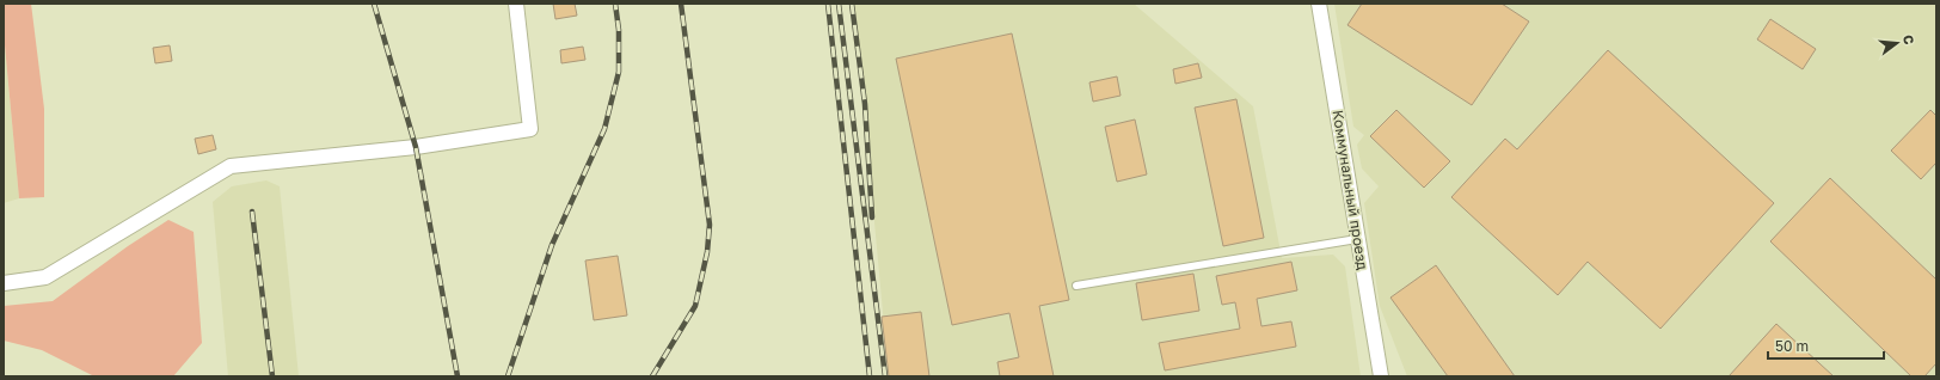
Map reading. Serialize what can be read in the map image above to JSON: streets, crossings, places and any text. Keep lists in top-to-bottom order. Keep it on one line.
{"streets":{"street":["Коммунальный проезд"]},"scale_bar":"50 m","north":"right"}
